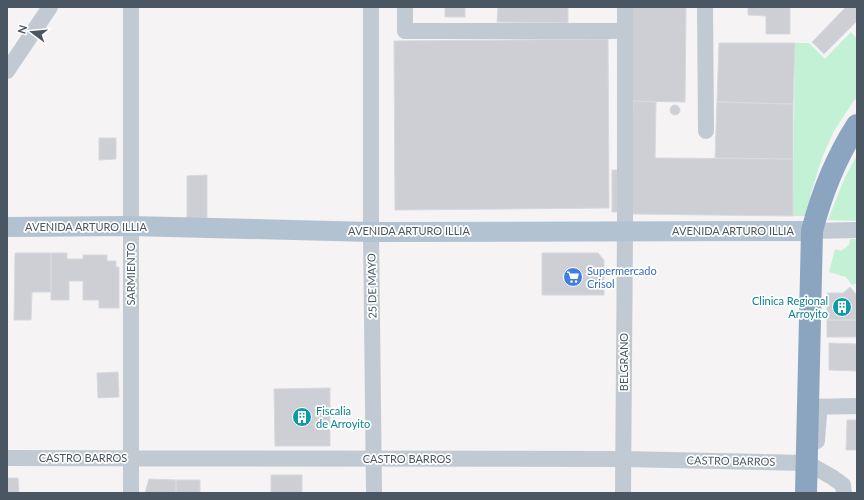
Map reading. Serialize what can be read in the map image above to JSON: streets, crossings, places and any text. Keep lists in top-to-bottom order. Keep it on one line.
{"streets":{"main road":["AVENIDA ARTURO ILLIA"],"street":["SARMIENTO","25 DE MAYO","BELGRANO","CASTRO BARROS"]},"crossings":[["AVENIDA ARTURO ILLIA","SARMIENTO"],["AVENIDA ARTURO ILLIA","25 DE MAYO"],["AVENIDA ARTURO ILLIA","BELGRANO"],["SARMIENTO","CASTRO BARROS"],["25 DE MAYO","CASTRO BARROS"],["BELGRANO","CASTRO BARROS"]],"places":{"supermarket":["Supermercado Crisol"],"building":["Clinica Regional Arroyito","Fiscalia de Arroyito"]},"north":"left"}
